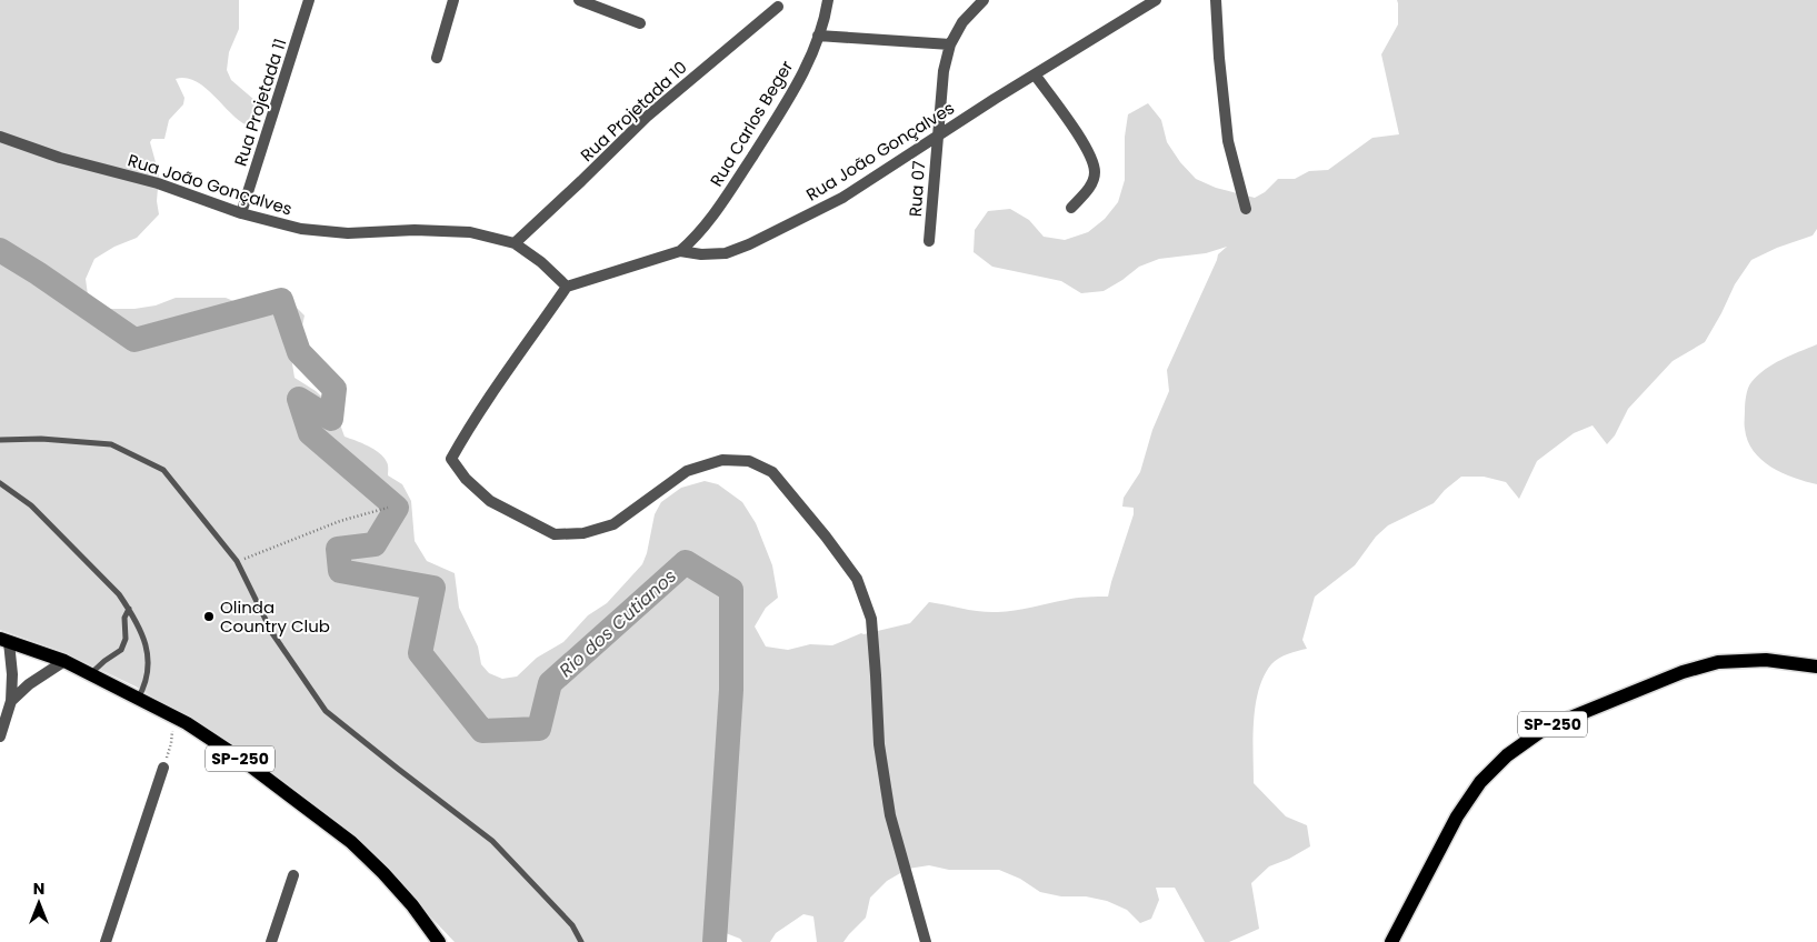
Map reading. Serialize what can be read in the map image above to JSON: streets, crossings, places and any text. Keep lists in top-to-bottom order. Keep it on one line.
{"streets":{"main road":["SP-250"],"street":["Rua Projetada 11","Rua Projetada 10","Rua Carlos Beger","Rua João Gonçalves","Rua 07"]},"crossings":[["Rua Projetada 11","Rua João Gonçalves"],["Rua Projetada 10","Rua João Gonçalves"],["Rua Carlos Beger","Rua João Gonçalves"],["Rua João Gonçalves","Rua 07"]],"water":["Rio dos Cutianos"],"places":["Olinda Country Club"],"north":"top"}
